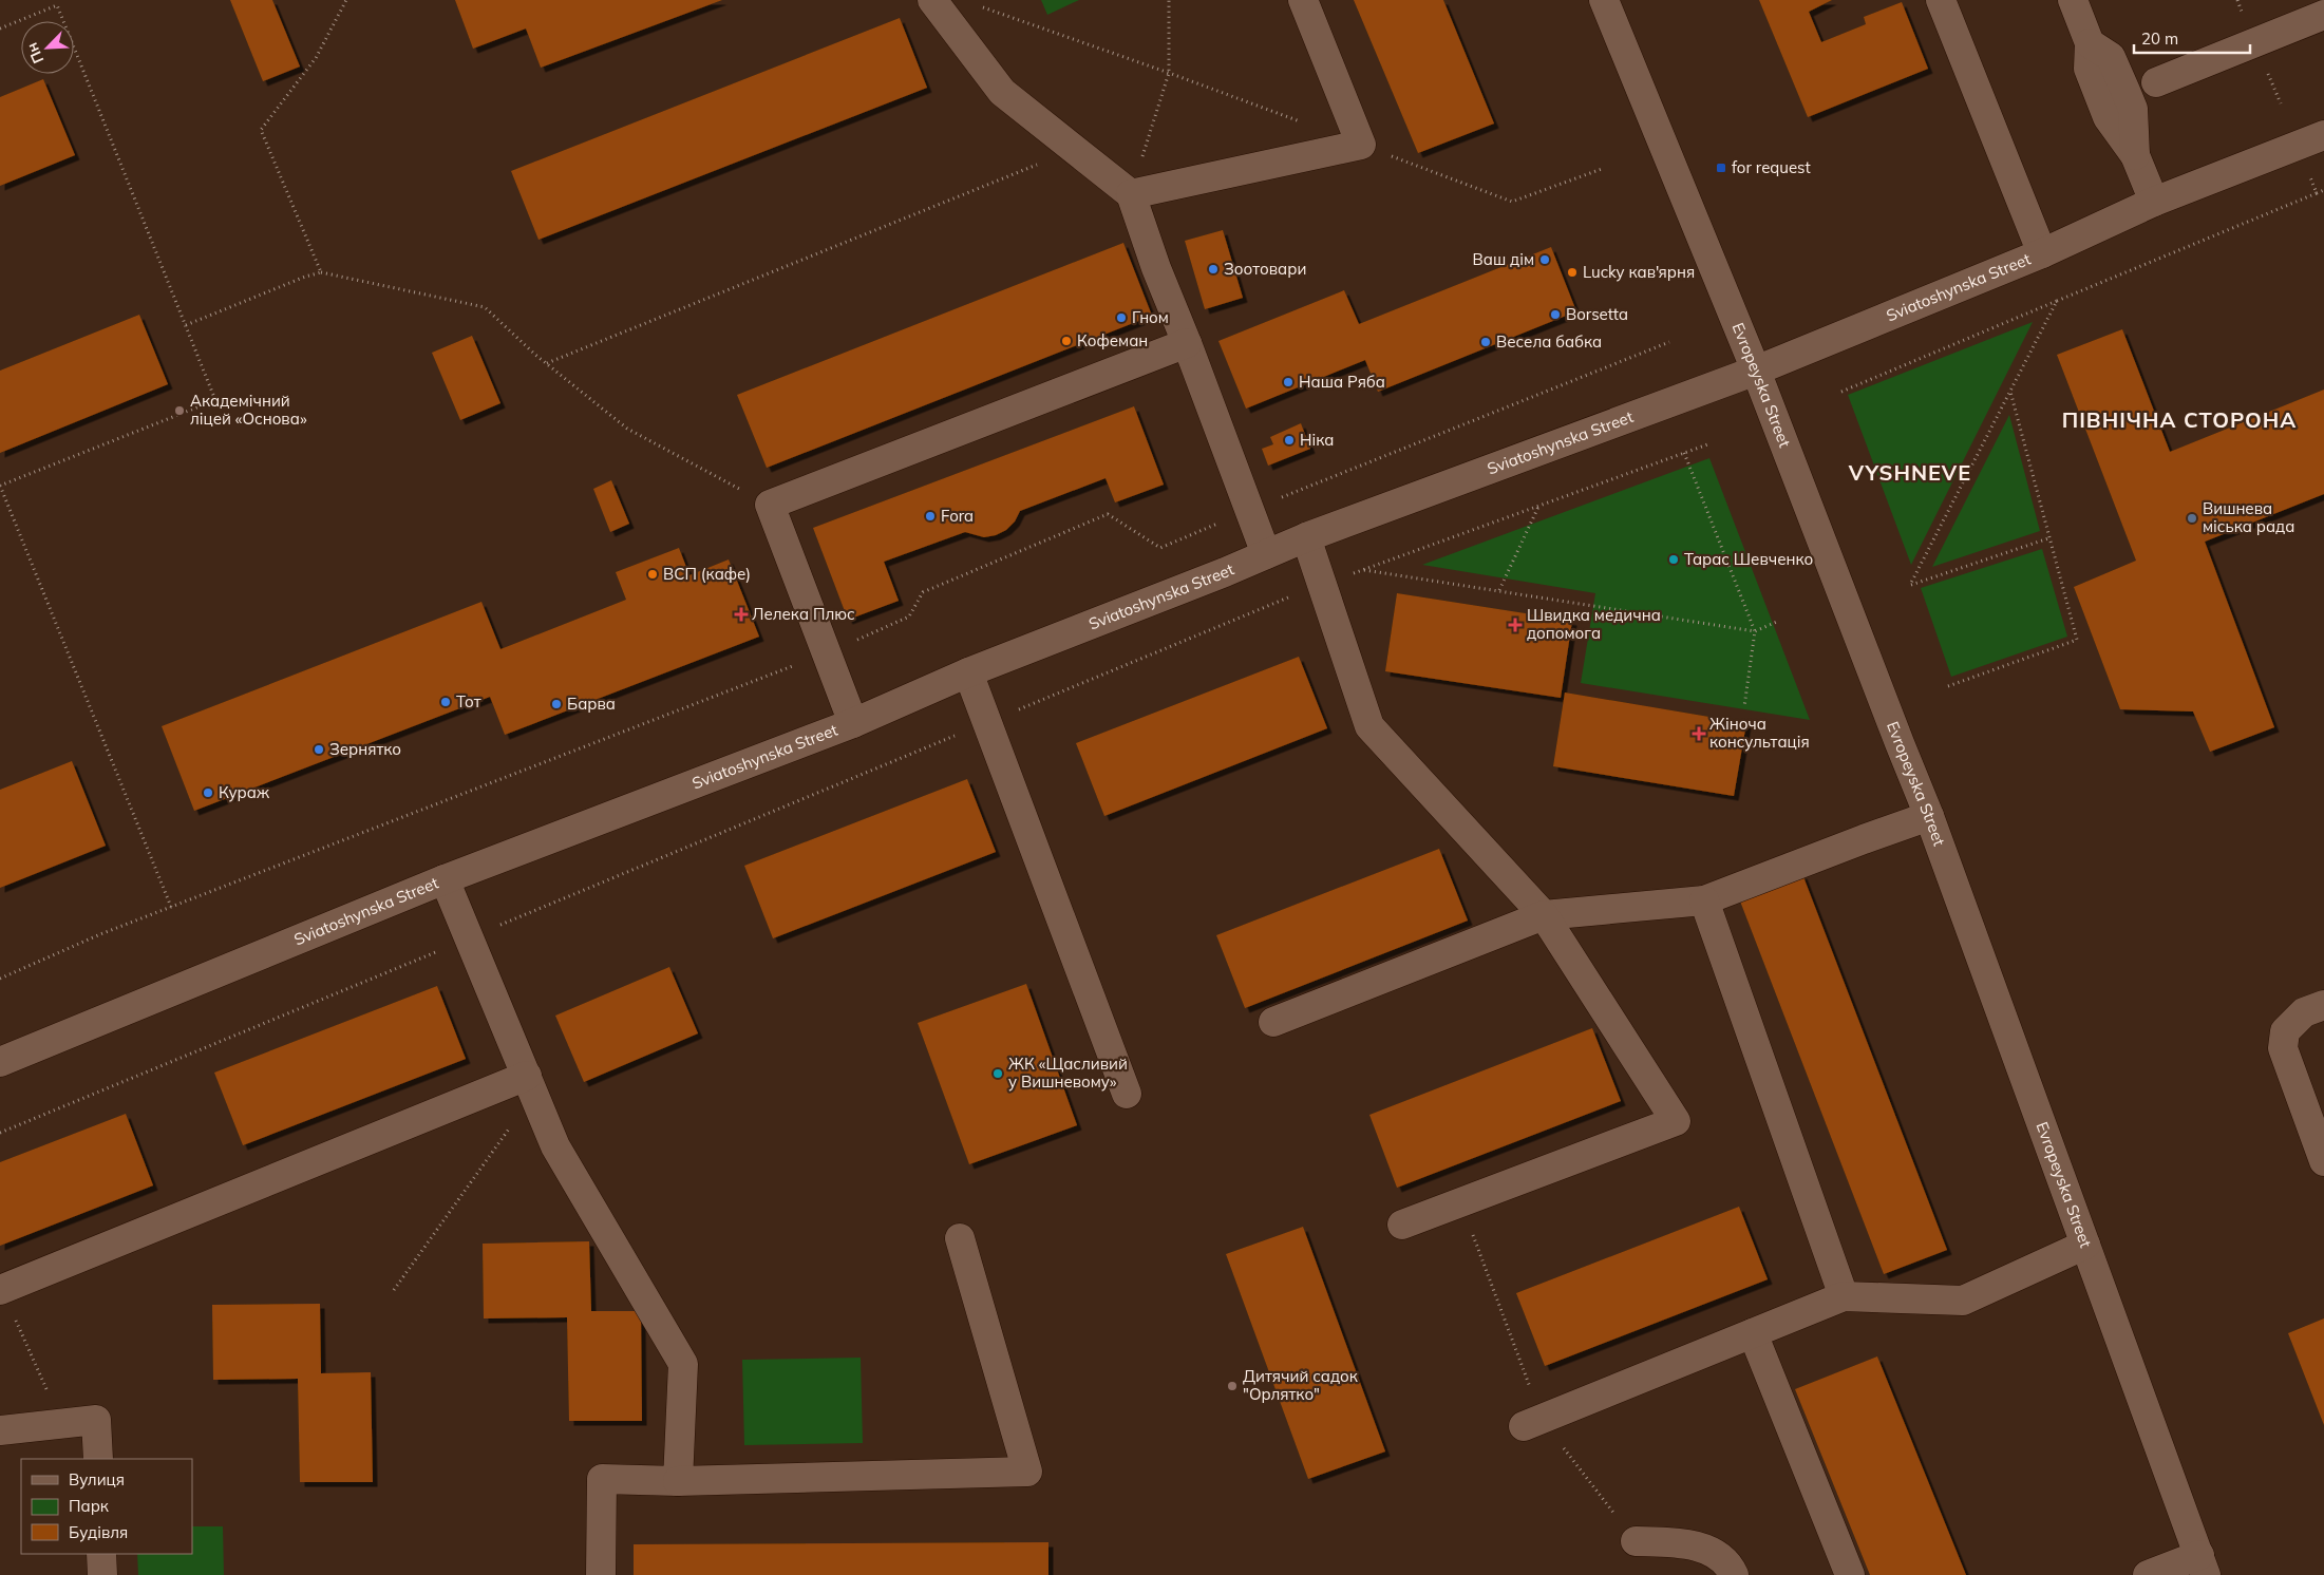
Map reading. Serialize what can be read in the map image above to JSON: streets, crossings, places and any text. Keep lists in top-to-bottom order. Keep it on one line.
{"streets":{"street":["Sviatoshynska Street","Evropeyska Street"]},"crossings":[["Sviatoshynska Street","Evropeyska Street"]],"districts":["ПІВНІЧНА СТОРОНА","VYSHNEVE"],"places":{"transit":["for request"],"other":["Ваш дім","Зоотовари","Lucky кав'ярня","Borsetta","Гном","Кофеман","Весела бабка","Наша Ряба","Академічний ліцей «Основа»","Ніка","Fora","Вишнева міська рада","Тарас Шевченко","ВСП (кафе)","Тот","Барва","Зернятко","Кураж","ЖК «Щасливий у Вишневому»","Дитячий садок \"Орлятко\""],"health":["Лелека Плюс","Швидка медична допомога","Жіноча консультація"]},"legend":["Вулиця","Парк","Будівля"],"scale_bar":"20 m","north":"bottom left"}
